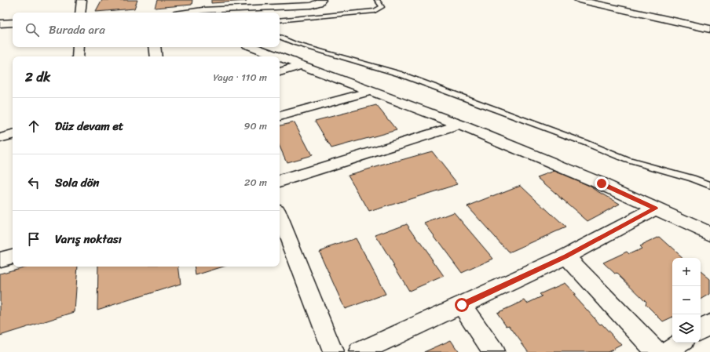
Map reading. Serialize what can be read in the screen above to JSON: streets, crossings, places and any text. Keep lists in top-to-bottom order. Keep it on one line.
{"page":{"search":"Burada ara","heading":["2 dk","Yaya · 110 m"],"list":[["Düz devam et","90 m"],["Sola dön","20 m"],"Varış noktası"],"map_buttons":["+","−"]}}
